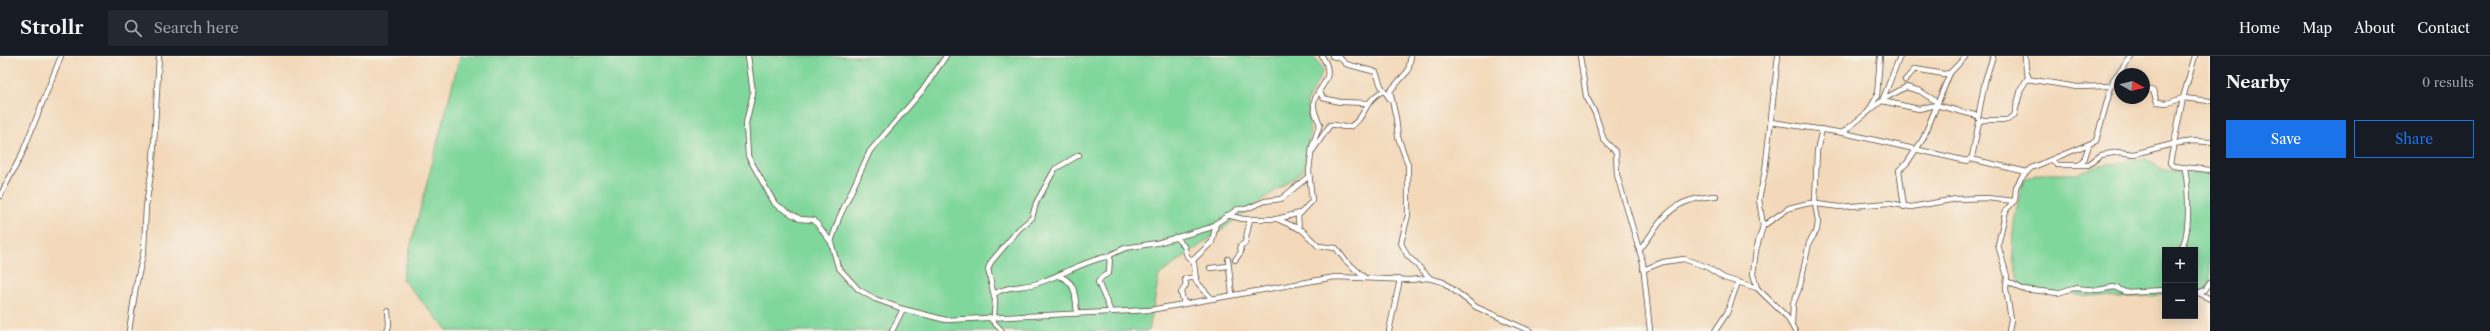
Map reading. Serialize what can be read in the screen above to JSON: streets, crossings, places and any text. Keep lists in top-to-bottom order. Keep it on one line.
{"north":"right","page":{"header":"Strollr","search":"Search here","nav":["Home","Map","About","Contact"],"heading":["Nearby","0 results"],"buttons":["Save","Share"],"map_buttons":["+","−"]}}
